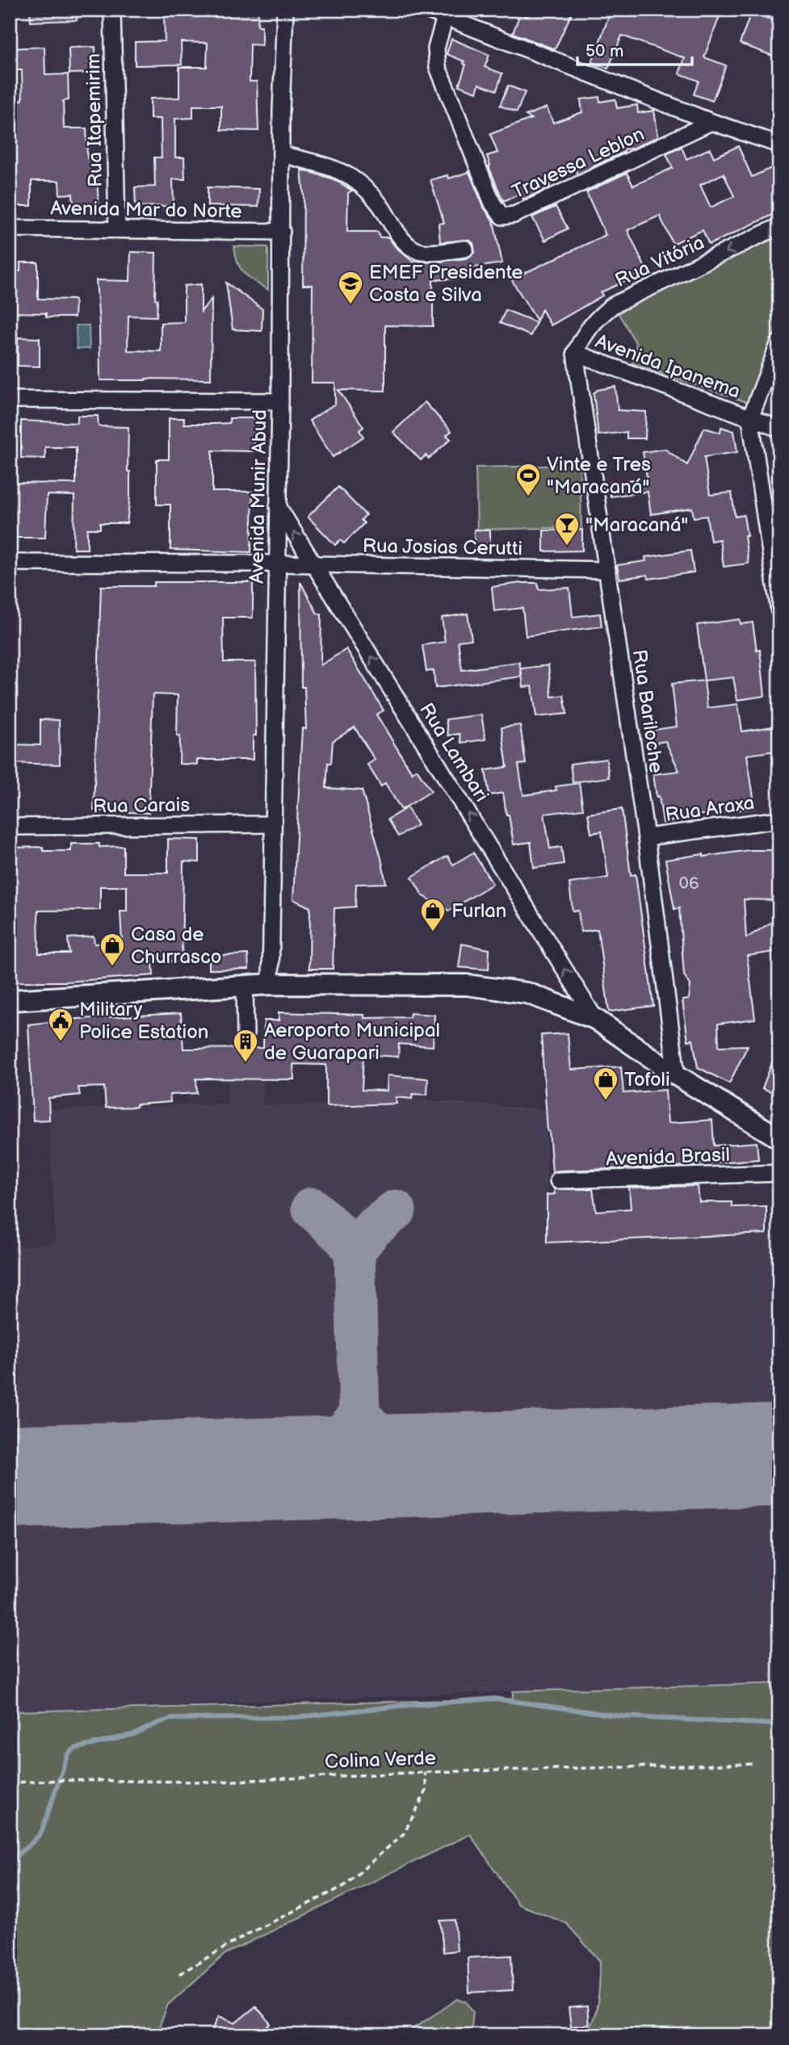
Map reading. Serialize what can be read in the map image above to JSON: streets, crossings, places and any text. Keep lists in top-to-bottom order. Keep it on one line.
{"streets":{"street":["Rua Itapemirim","Travessa Leblon","Avenida Mar do Norte","Rua Vitória","Avenida Ipanema","Avenida Munir Abud","Rua Josias Cerutti","Rua Bariloche","Rua Lambari","Rua Carais","Rua Araxa","Avenida Brasil"],"path":["Colina Verde"]},"crossings":[["Rua Itapemirim","Avenida Mar do Norte"],["Avenida Mar do Norte","Avenida Munir Abud"],["Rua Vitória","Avenida Ipanema"],["Rua Vitória","Rua Bariloche"],["Avenida Ipanema","Rua Bariloche"],["Avenida Munir Abud","Rua Josias Cerutti"],["Avenida Munir Abud","Rua Lambari"],["Avenida Munir Abud","Rua Carais"],["Rua Josias Cerutti","Rua Bariloche"],["Rua Josias Cerutti","Rua Lambari"],["Rua Bariloche","Rua Araxa"]],"one_way":["Rua Vitória","Rua Lambari"],"places":{"school or university":["EMEF Presidente Costa e Silva"],"sports":["Vinte e Tres \"Maracaná\""],"bar":["\"Maracaná\""],"shop":["Furlan","Casa de Churrasco","Tofoli"],"public building":["Military Police Estation"],"building":["Aeroporto Municipal de Guarapari"]},"house_numbers":["06"],"scale_bar":"50 m"}
